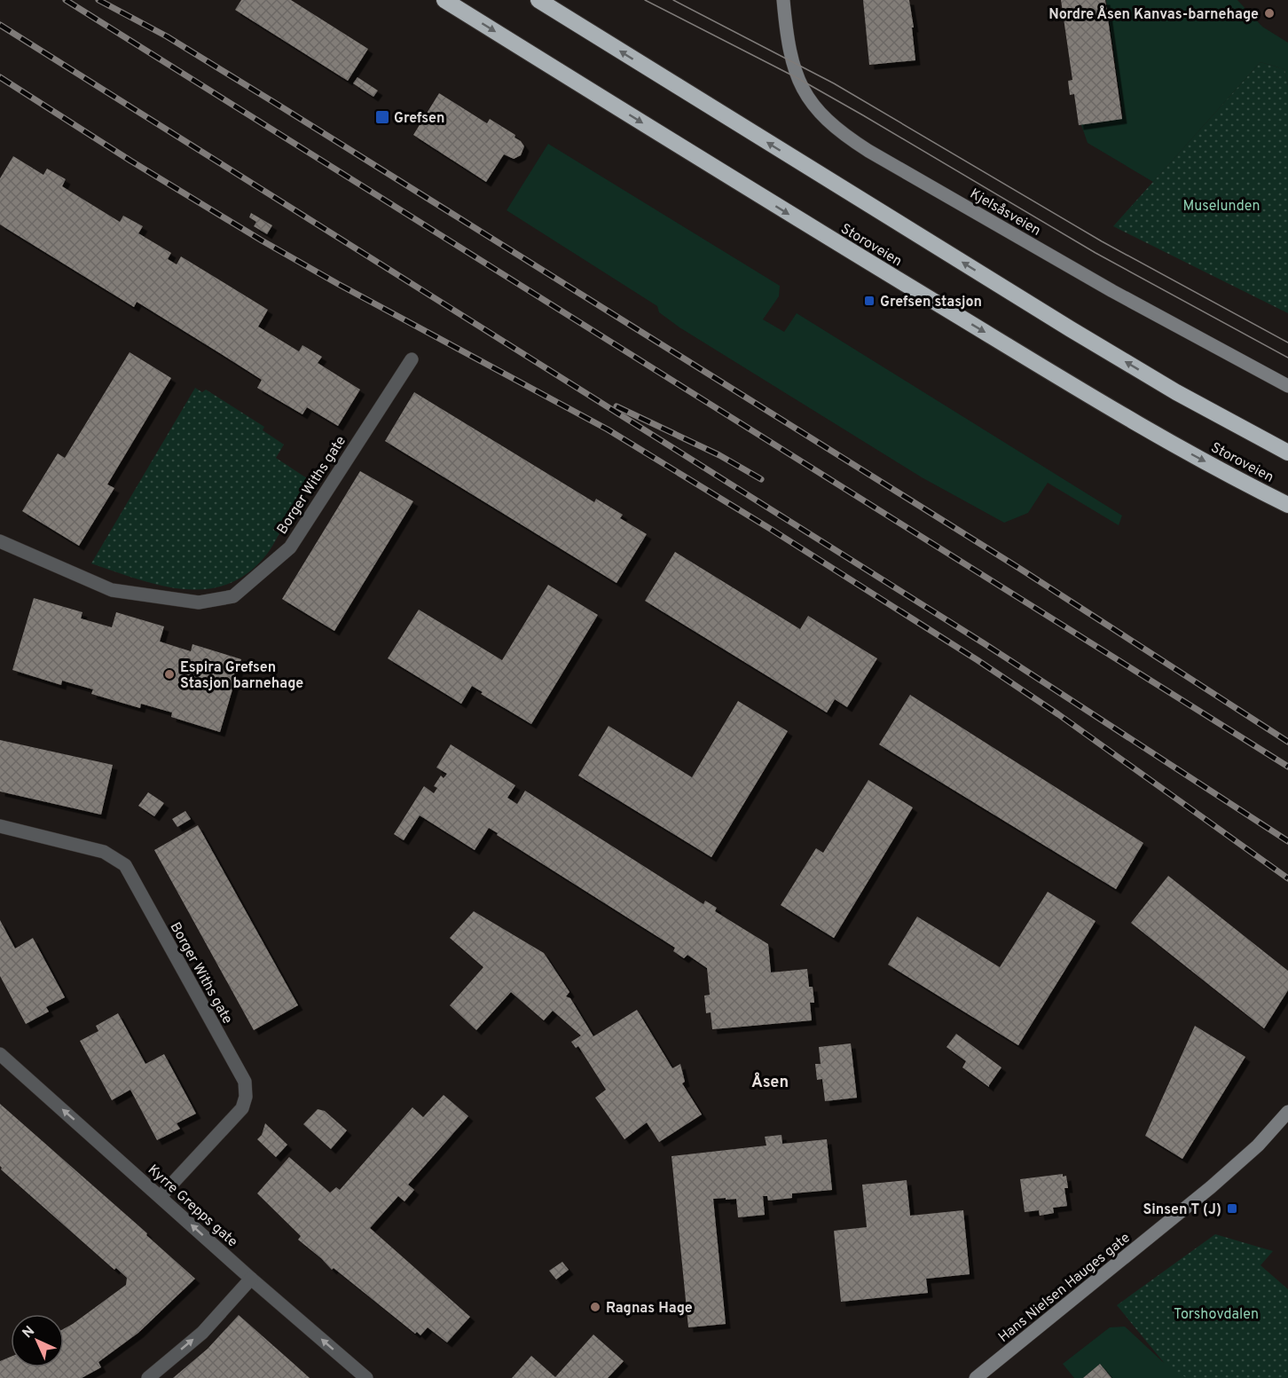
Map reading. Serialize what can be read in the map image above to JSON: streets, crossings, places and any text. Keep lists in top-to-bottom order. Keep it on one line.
{"streets":{"highway":["Storoveien"],"street":["Kjelsåsveien","Borger Withs gate","Kyrre Grepps gate","Hans Nielsen Hauges gate"]},"crossings":[["Borger Withs gate","Kyrre Grepps gate"]],"one_way":["Kyrre Grepps gate"],"districts":["Åsen"],"parks":["Muselunden","Torshovdalen"],"places":{"other":["Nordre Åsen Kanvas-barnehage","Espira Grefsen Stasjon barnehage","Ragnas Hage"],"transit":["Grefsen","Grefsen stasjon","Sinsen T (J)"]},"north":"top left"}
